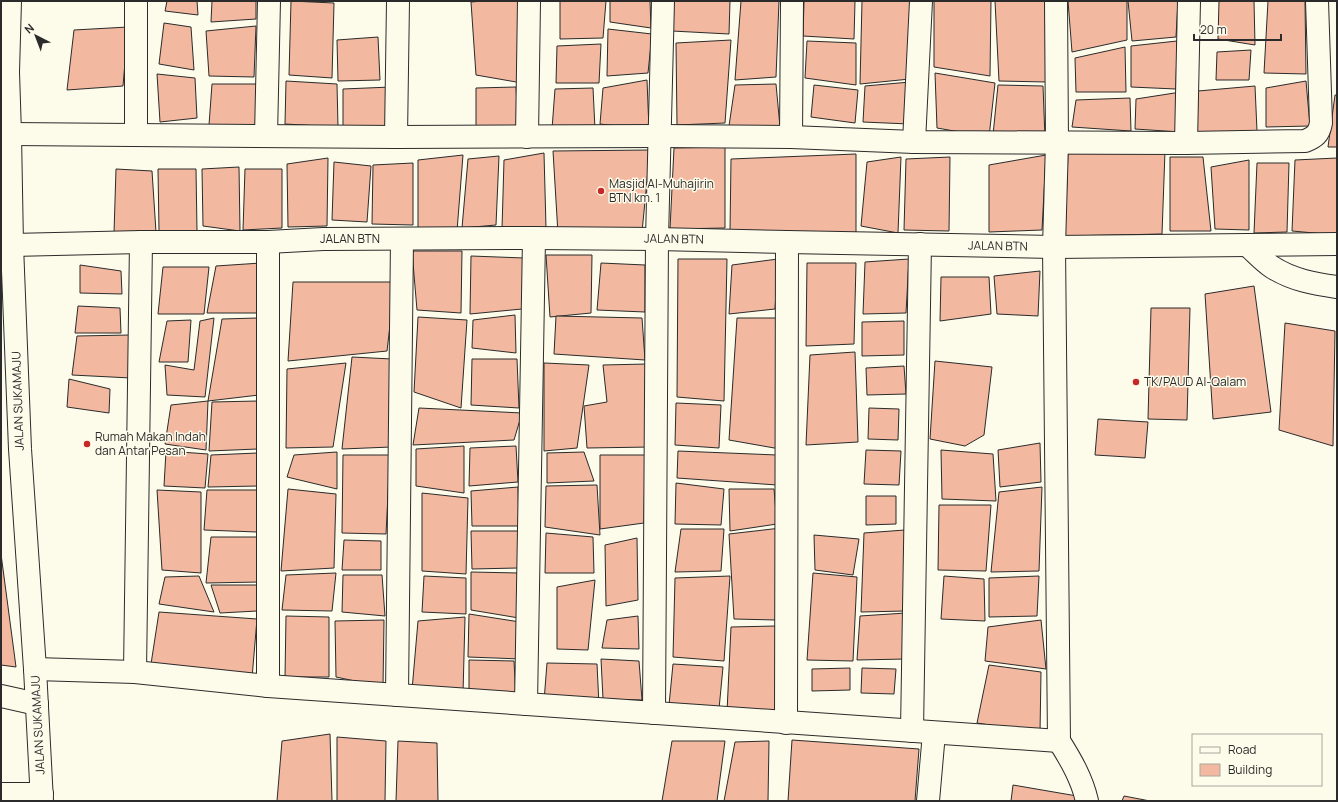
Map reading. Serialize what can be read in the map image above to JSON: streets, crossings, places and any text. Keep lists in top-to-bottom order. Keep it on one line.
{"streets":{"street":["JALAN BTN","JALAN SUKAMAJU"]},"crossings":[["JALAN BTN","JALAN SUKAMAJU"]],"places":["Masjid Al-Muhajirin BTN km. 1","TK/PAUD Al-Qalam","Rumah Makan Indah dan Antar Pesan"],"legend":["Road","Building"],"scale_bar":"20 m","north":"top left"}
